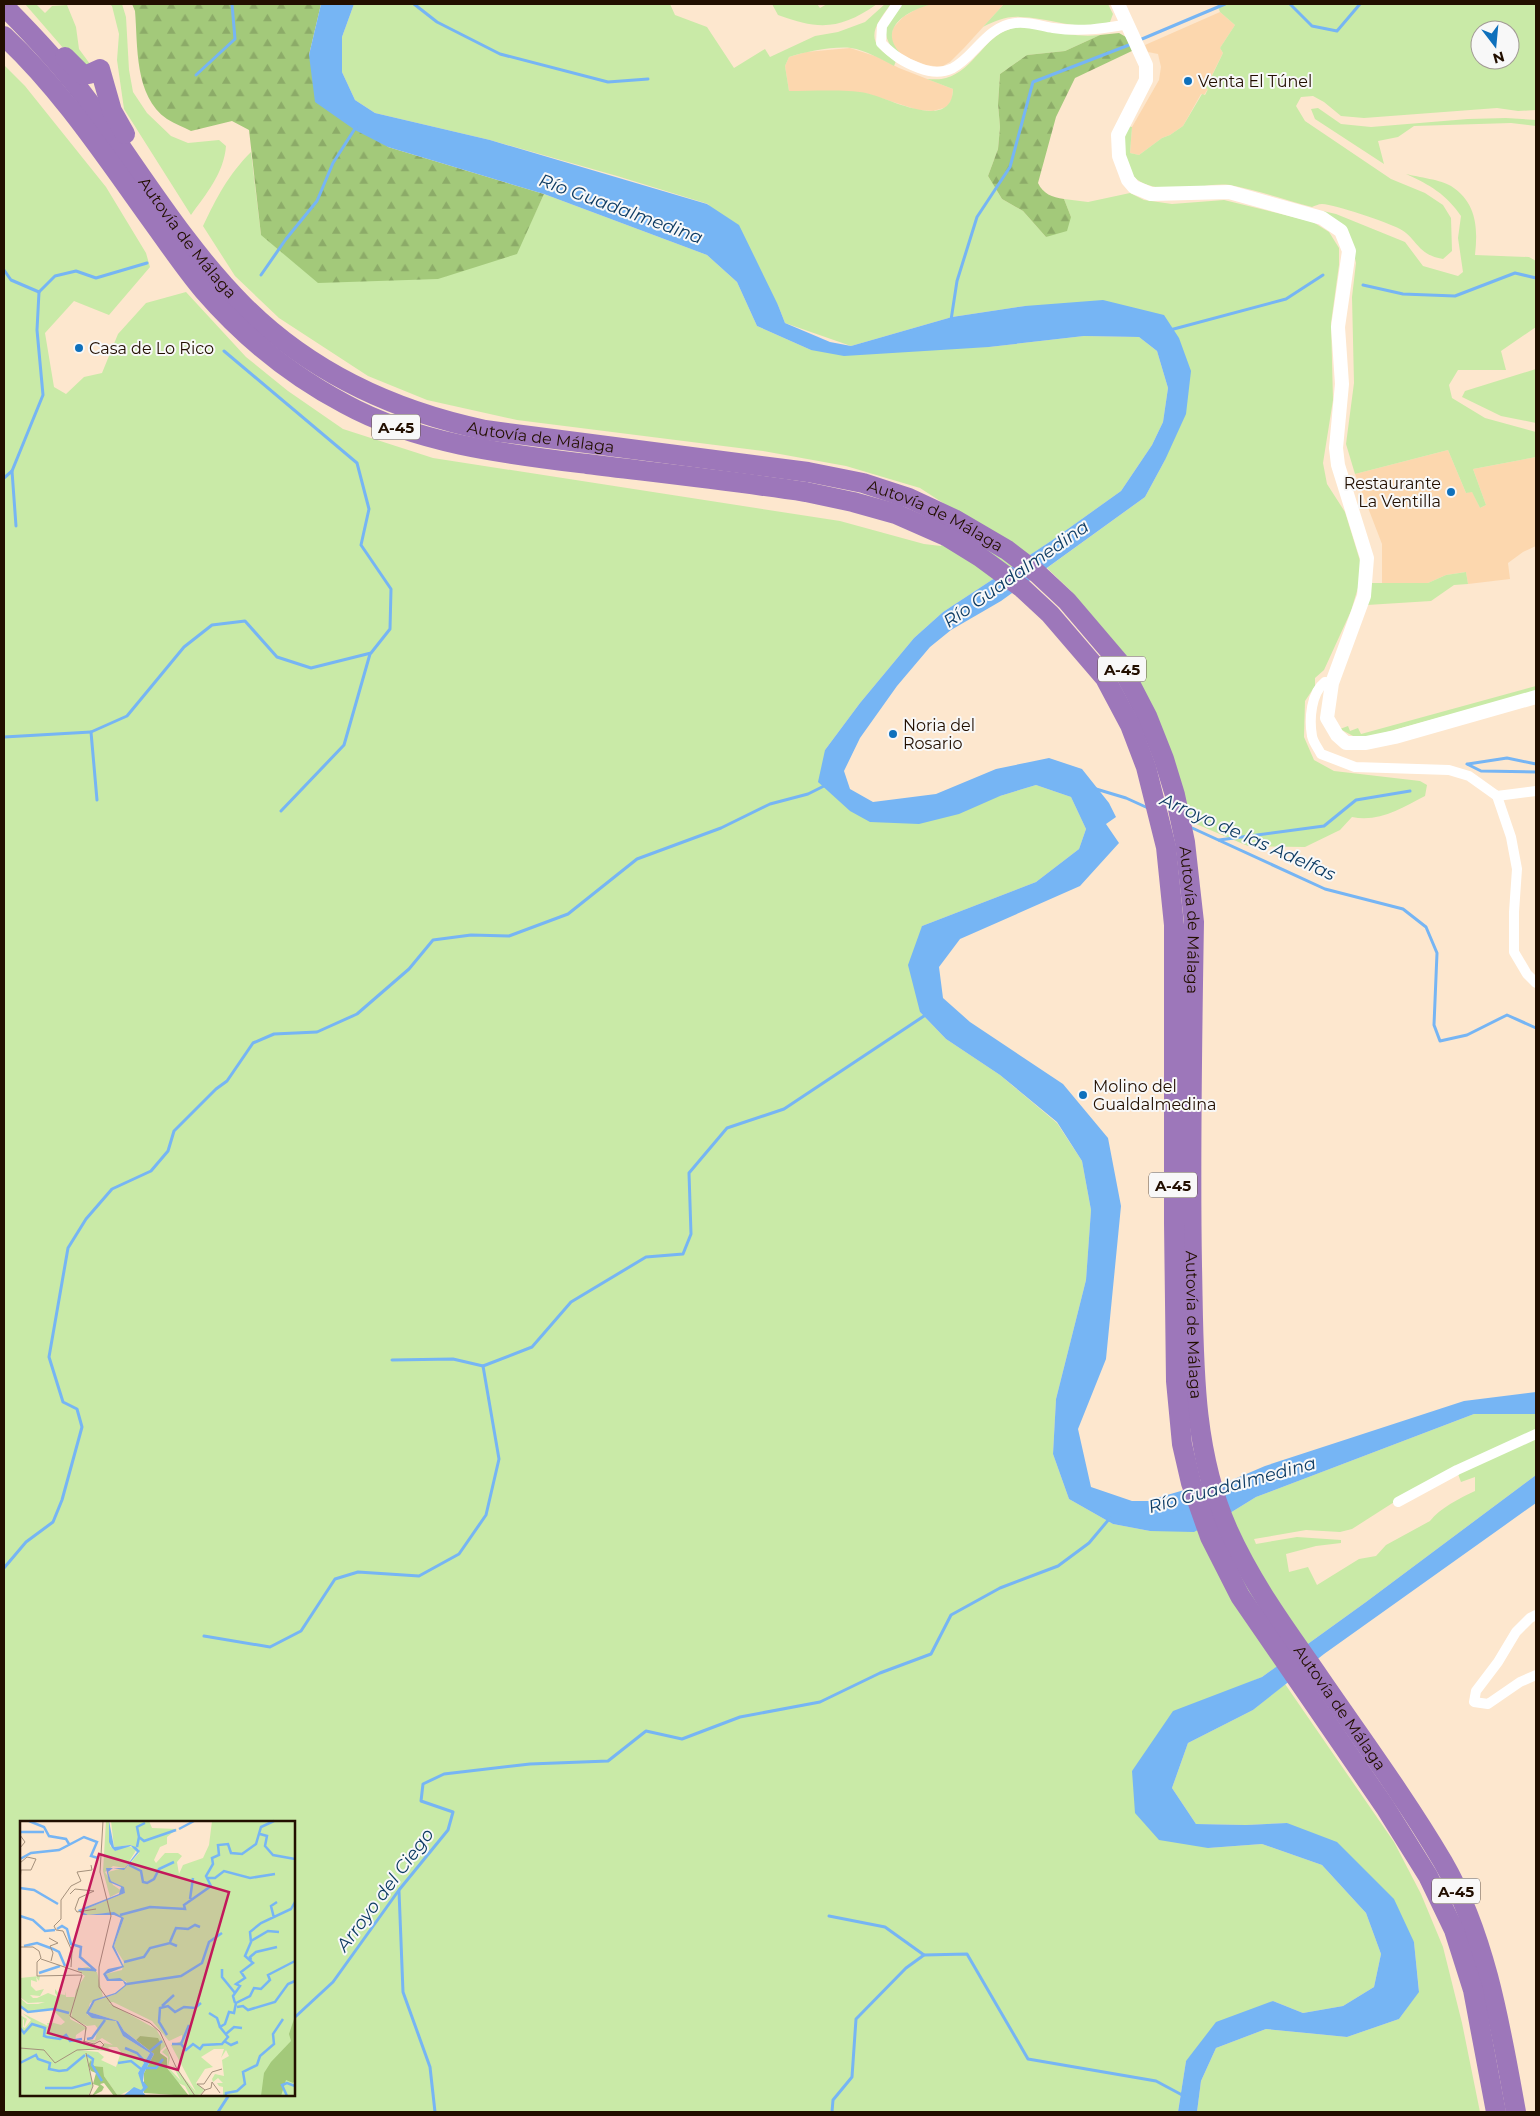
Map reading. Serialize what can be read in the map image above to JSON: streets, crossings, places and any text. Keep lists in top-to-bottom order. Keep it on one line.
{"streets":{"highway":["Autovía de Málaga","A-45"]},"water":["Río Guadalmedina","Arroyo de las Adelfas","Arroyo del Ciego"],"places":["Venta El Túnel","Casa de Lo Rico","Restaurante La Ventilla","Noria del Rosario","Molino del Gualdalmedina"],"north":"bottom"}
